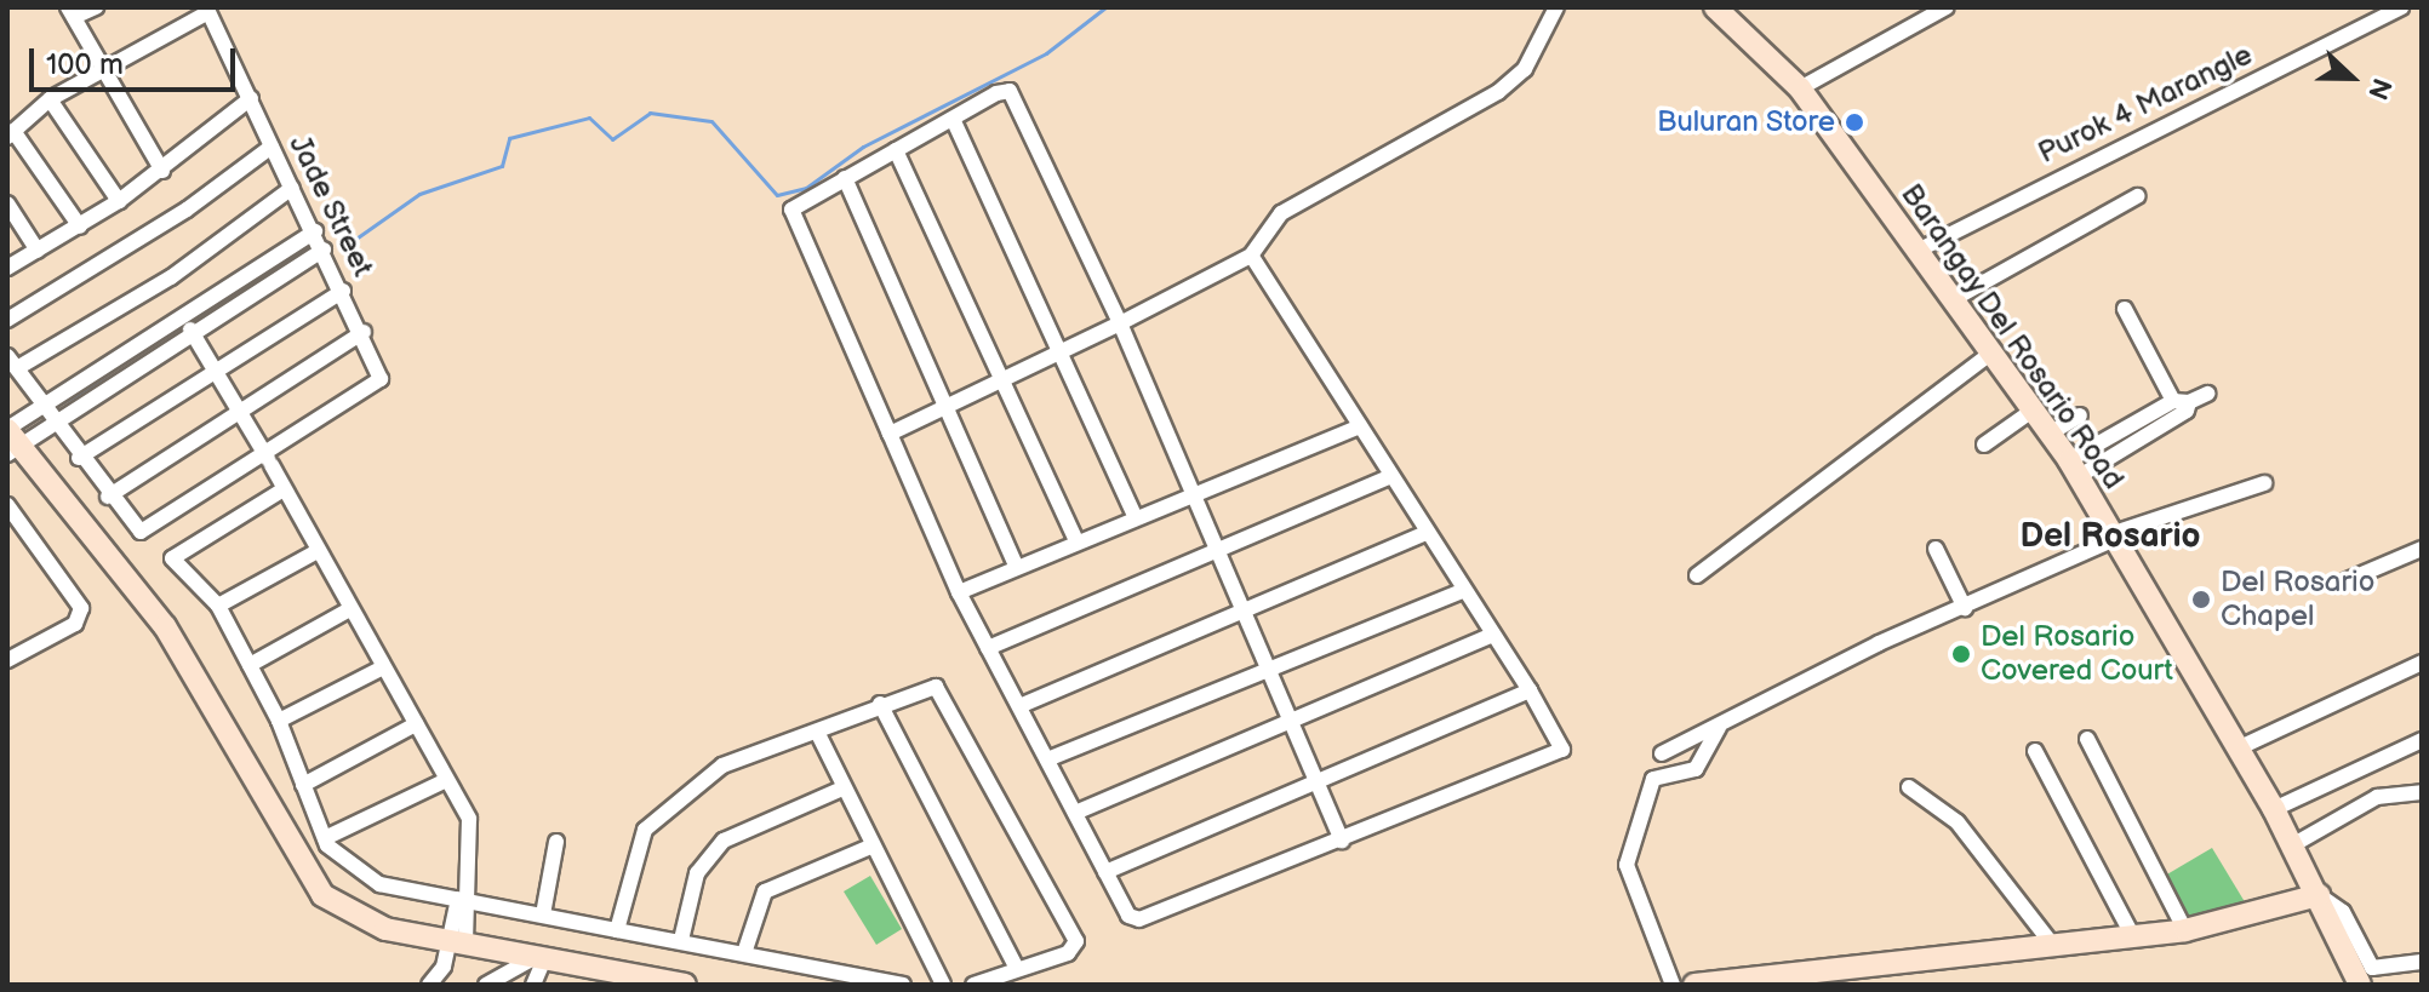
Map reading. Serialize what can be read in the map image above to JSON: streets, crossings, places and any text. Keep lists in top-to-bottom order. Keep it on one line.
{"streets":{"street":["Purok 4 Marangle","Jade Street","Barangay Del Rosario Road"]},"crossings":[["Purok 4 Marangle","Barangay Del Rosario Road"]],"districts":["Del Rosario"],"places":["Buluran Store","Del Rosario Chapel","Del Rosario Covered Court"],"scale_bar":"100 m","north":"right"}
